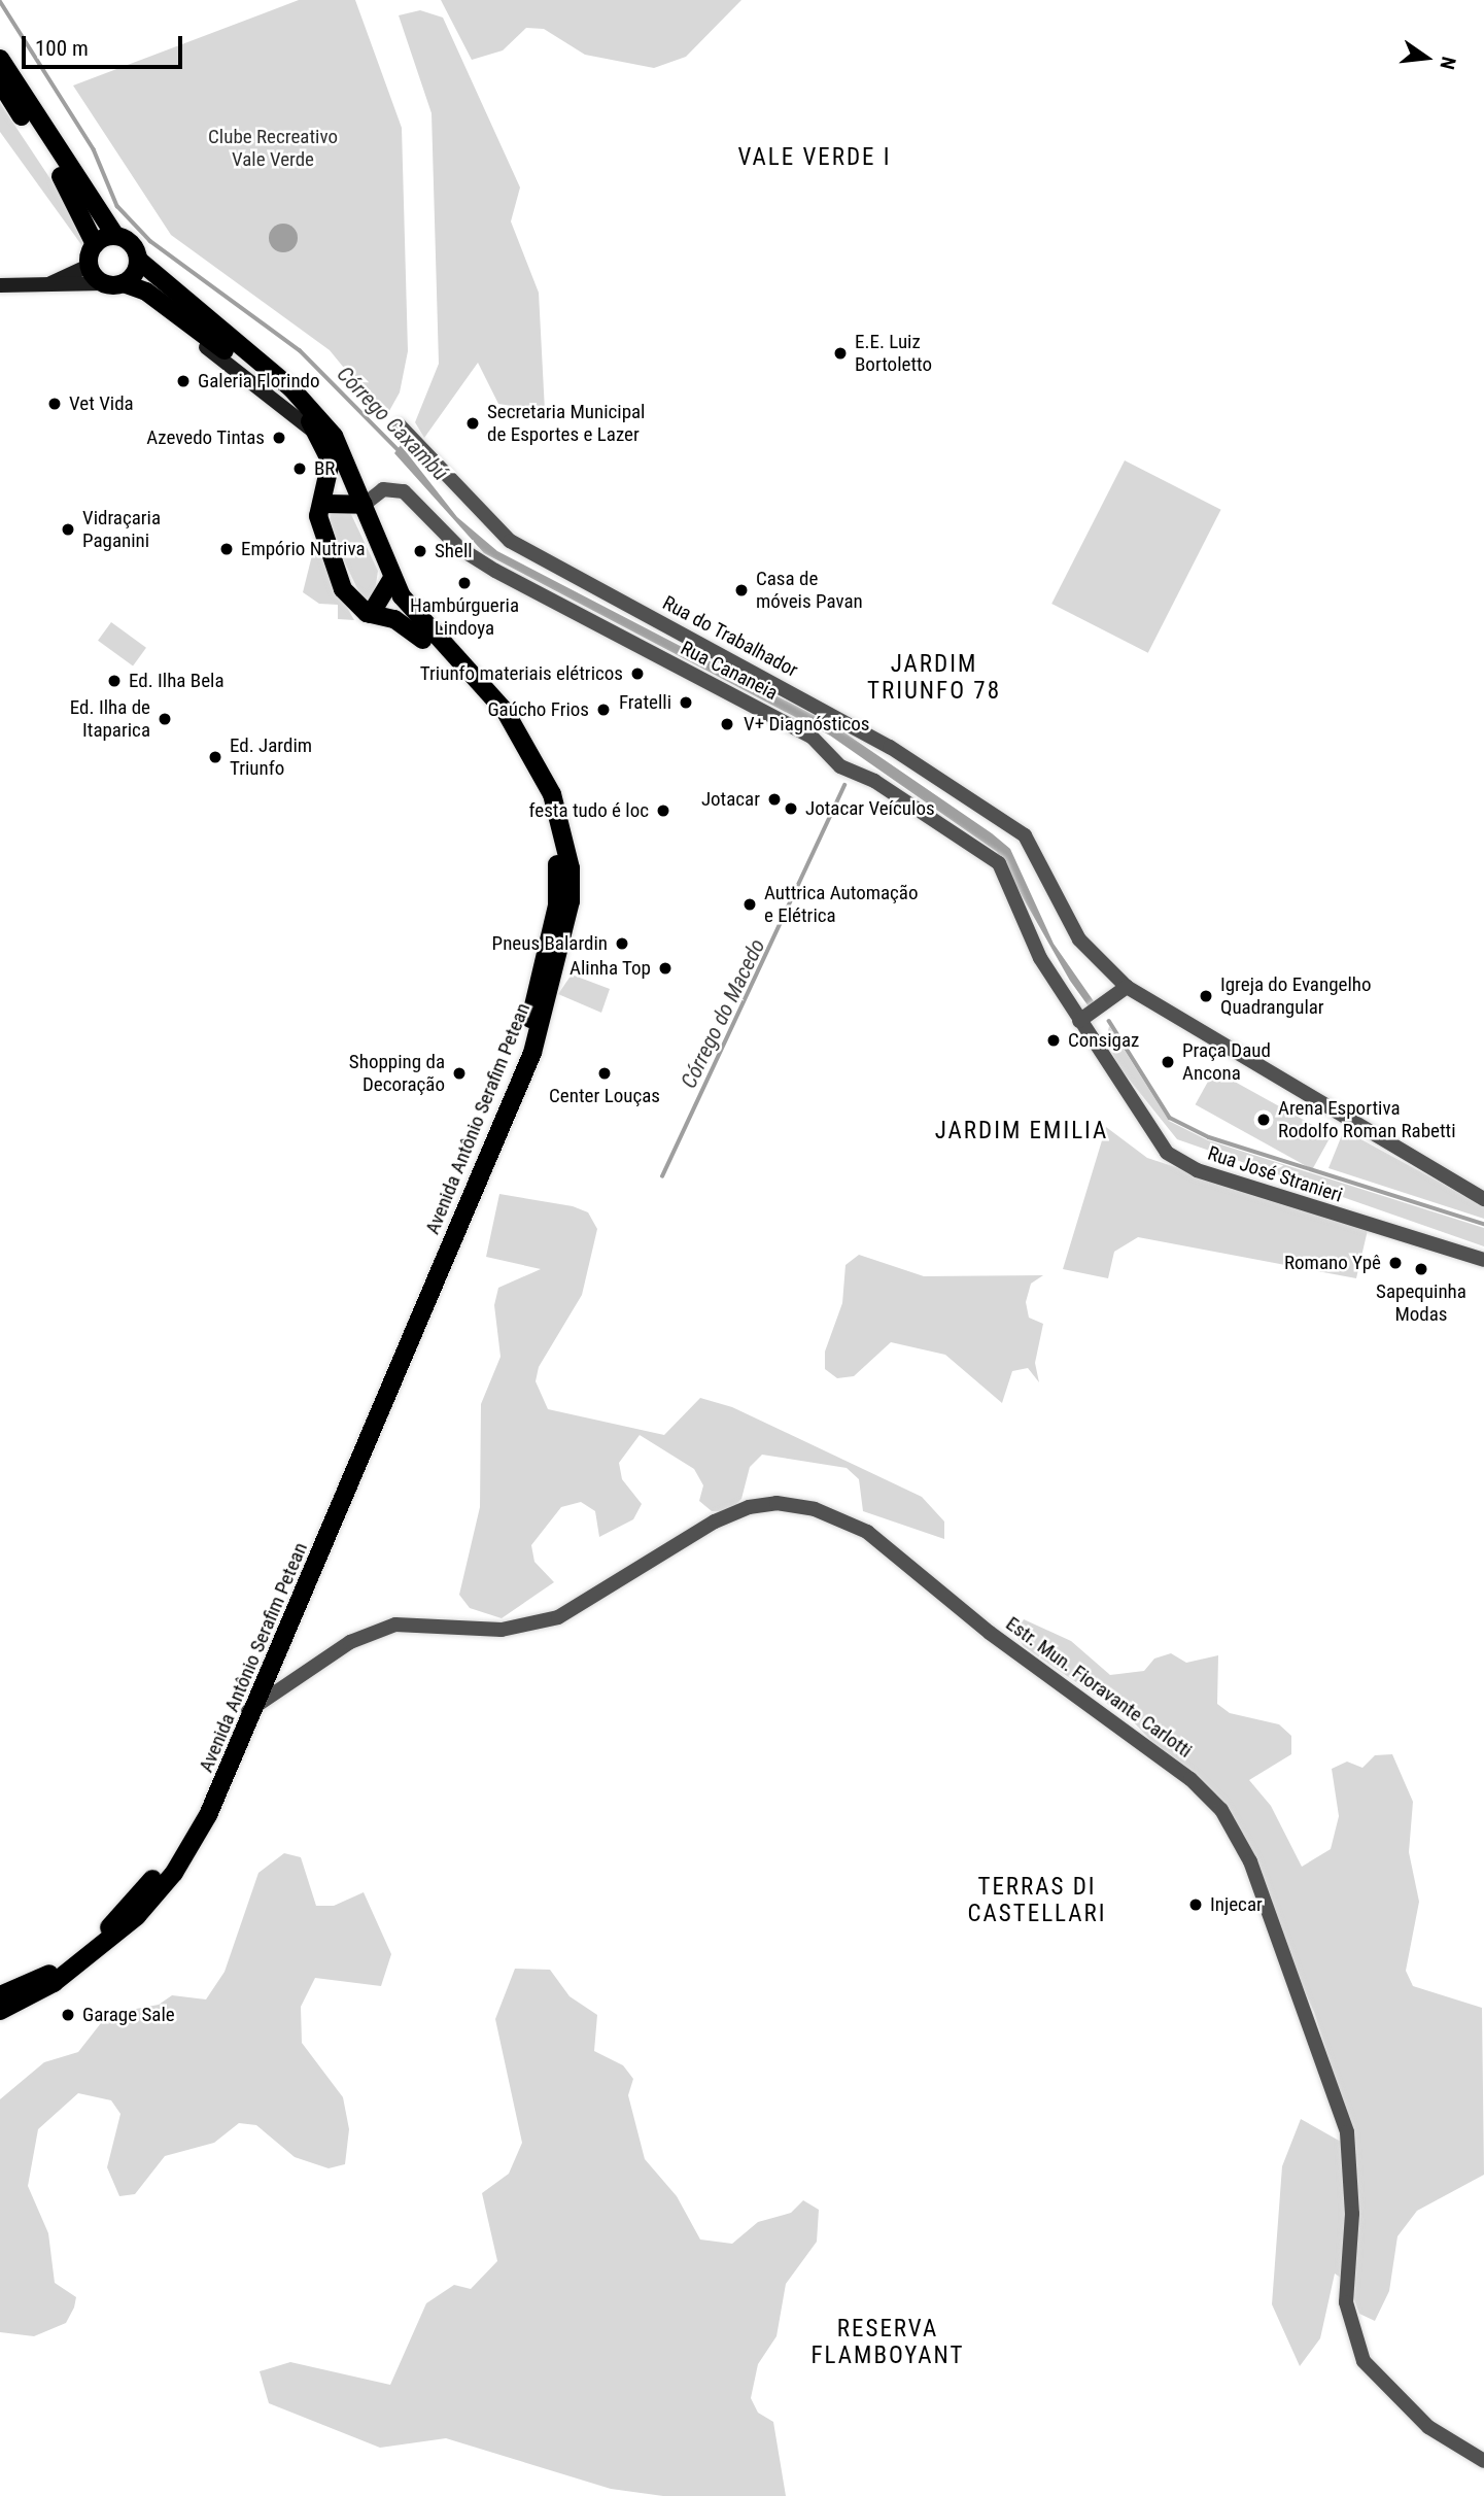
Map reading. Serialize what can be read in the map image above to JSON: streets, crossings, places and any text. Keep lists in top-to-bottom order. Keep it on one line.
{"streets":{"main road":["Avenida Antônio Serafim Petean"],"street":["Rua do Trabalhador","Rua Cananeia","Rua José Stranieri","Estr. Mun. Fioravante Carlotti"]},"crossings":[["Rua Cananeia","Avenida Antônio Serafim Petean"],["Rua Cananeia","Rua José Stranieri"],["Avenida Antônio Serafim Petean","Estr. Mun. Fioravante Carlotti"]],"districts":["VALE VERDE I","JARDIM TRIUNFO 78","JARDIM EMILIA","TERRAS DI CASTELLARI","RESERVA FLAMBOYANT"],"water":["Córrego Caxambú","Córrego do Macedo"],"parks":["Clube Recreativo Vale Verde"],"places":["E.E. Luiz Bortoletto","Galeria Florindo","Vet Vida","Secretaria Municipal de Esportes e Lazer","Azevedo Tintas","BR","Vidraçaria Paganini","Empório Nutriva","Shell","Hambúrgueria Lindoya","Casa de móveis Pavan","Triunfo materiais elétricos","Ed. Ilha Bela","Fratelli","Gaúcho Frios","Ed. Ilha de Itaparica","V+ Diagnósticos","Ed. Jardim Triunfo","Jotacar","Jotacar Veículos","festa tudo é loc","Auttrica Automação e Elétrica","Pneus Balardin","Alinha Top","Igreja do Evangelho Quadrangular","Consigaz","Praça Daud Ancona","Shopping da Decoração","Center Louças","Arena Esportiva Rodolfo Roman Rabetti","Romano Ypê","Sapequinha Modas","Injecar","Garage Sale"],"scale_bar":"100 m","north":"right"}
